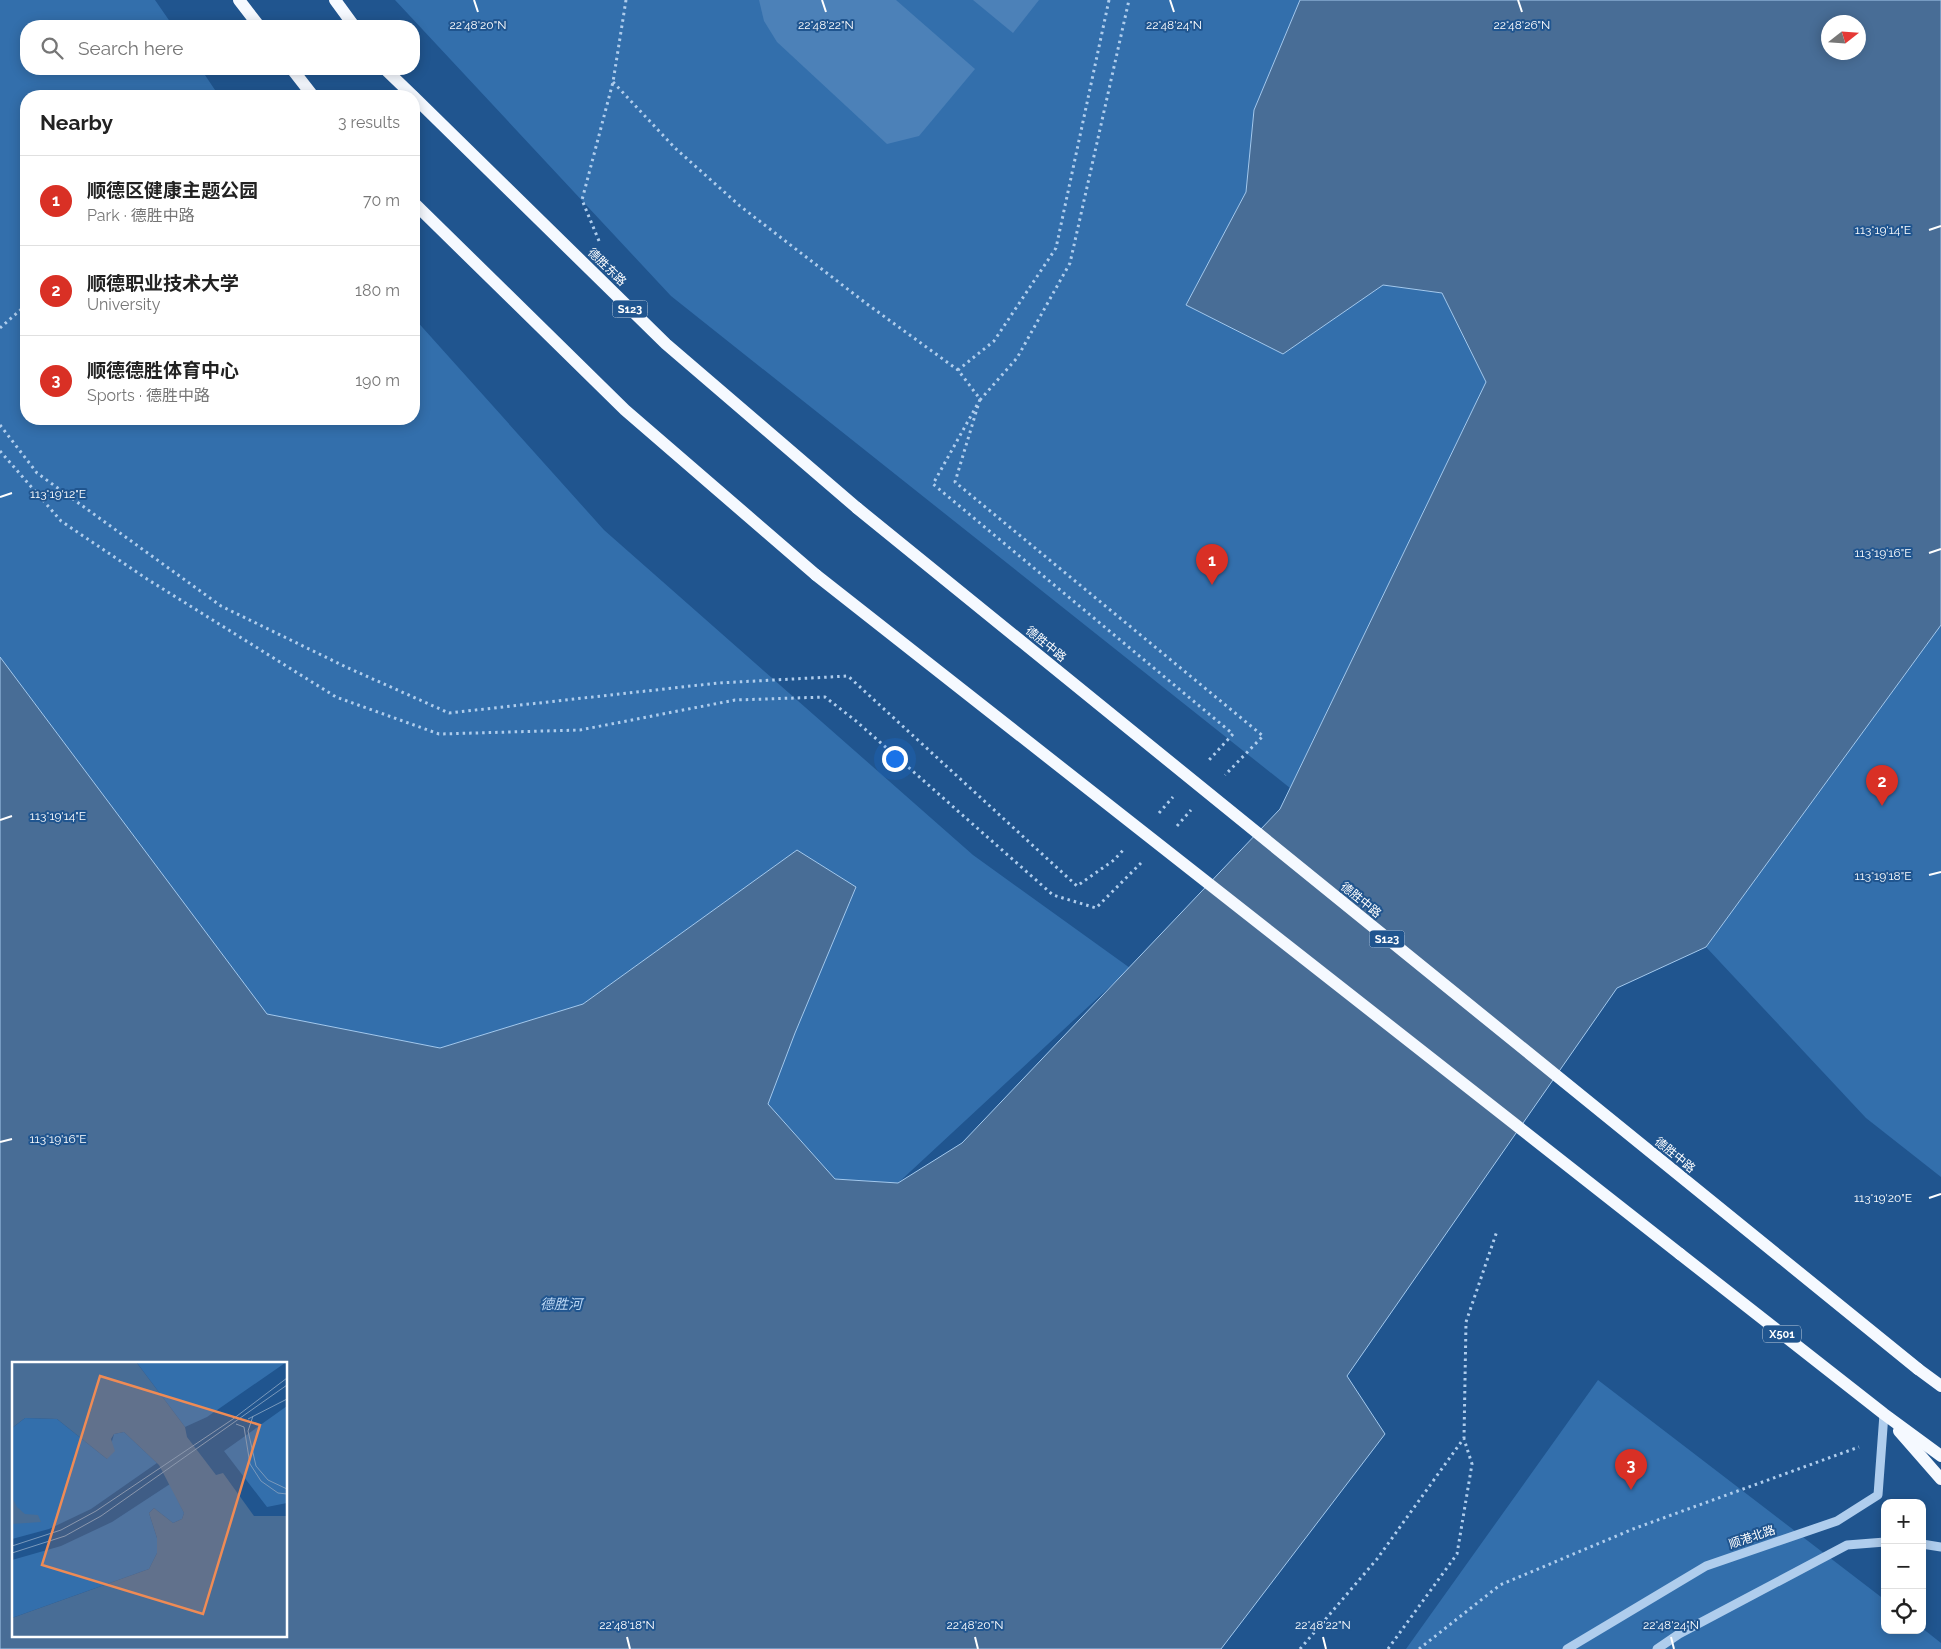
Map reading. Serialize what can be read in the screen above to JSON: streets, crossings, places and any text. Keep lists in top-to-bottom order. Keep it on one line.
{"streets":{"main road":["德胜东路","S123","德胜中路","X501"],"lane":["顺港北路"]},"crossings":[["德胜东路","德胜中路"],["X501","顺港北路"]],"water":["德胜河"],"north":"right","page":{"search":"Search here","heading":["Nearby","3 results"],"list":[{"mark":"1","name":"顺德区健康主题公园","note":"Park · 德胜中路","value":"70 m"},{"mark":"2","name":"顺德职业技术大学","note":"University","value":"180 m"},{"mark":"3","name":"顺德德胜体育中心","note":"Sports · 德胜中路","value":"190 m"}],"pins":["1","2","3"],"map_buttons":["+","−"]},"coordinates":["22°48'20\"N","22°48'22\"N","22°48'24\"N","22°48'26\"N","113°19'14\"E","113°19'12\"E","113°19'16\"E","113°19'18\"E","113°19'20\"E","22°48'18\"N"]}
